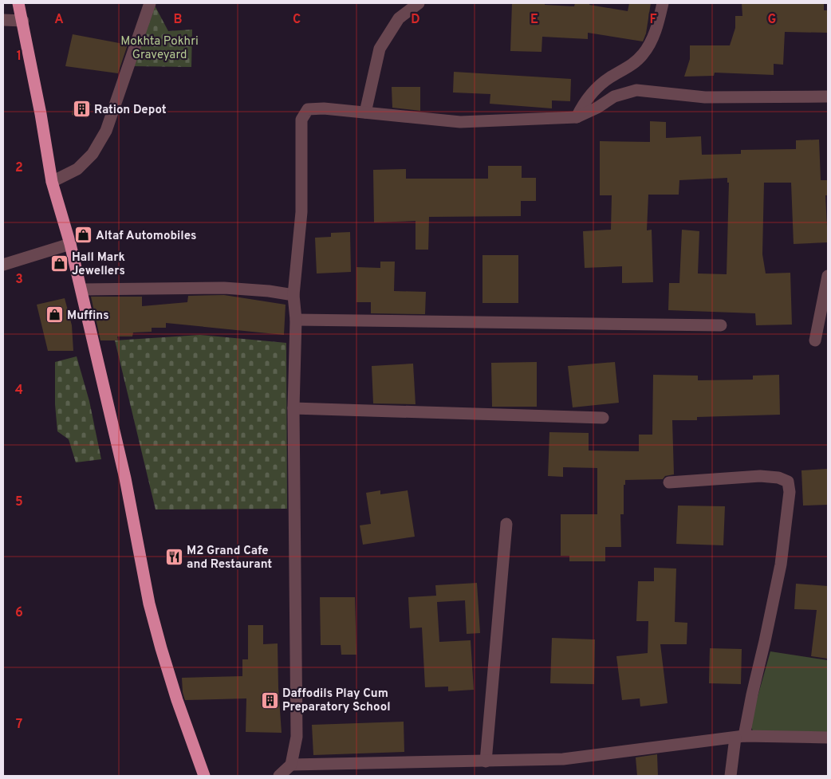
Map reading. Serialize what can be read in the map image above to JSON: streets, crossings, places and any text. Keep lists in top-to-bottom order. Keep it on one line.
{"parks":["Mokhta Pokhri Graveyard"],"places":{"building":["Ration Depot","Daffodils Play Cum Preparatory School"],"shop":["Altaf Automobiles","Hall Mark Jewellers","Muffins"],"restaurant":["M2 Grand Cafe and Restaurant"]},"grid":{"columns":["A","B","C","D","E","F","G"],"rows":["1","2","3","4","5","6","7"]}}
